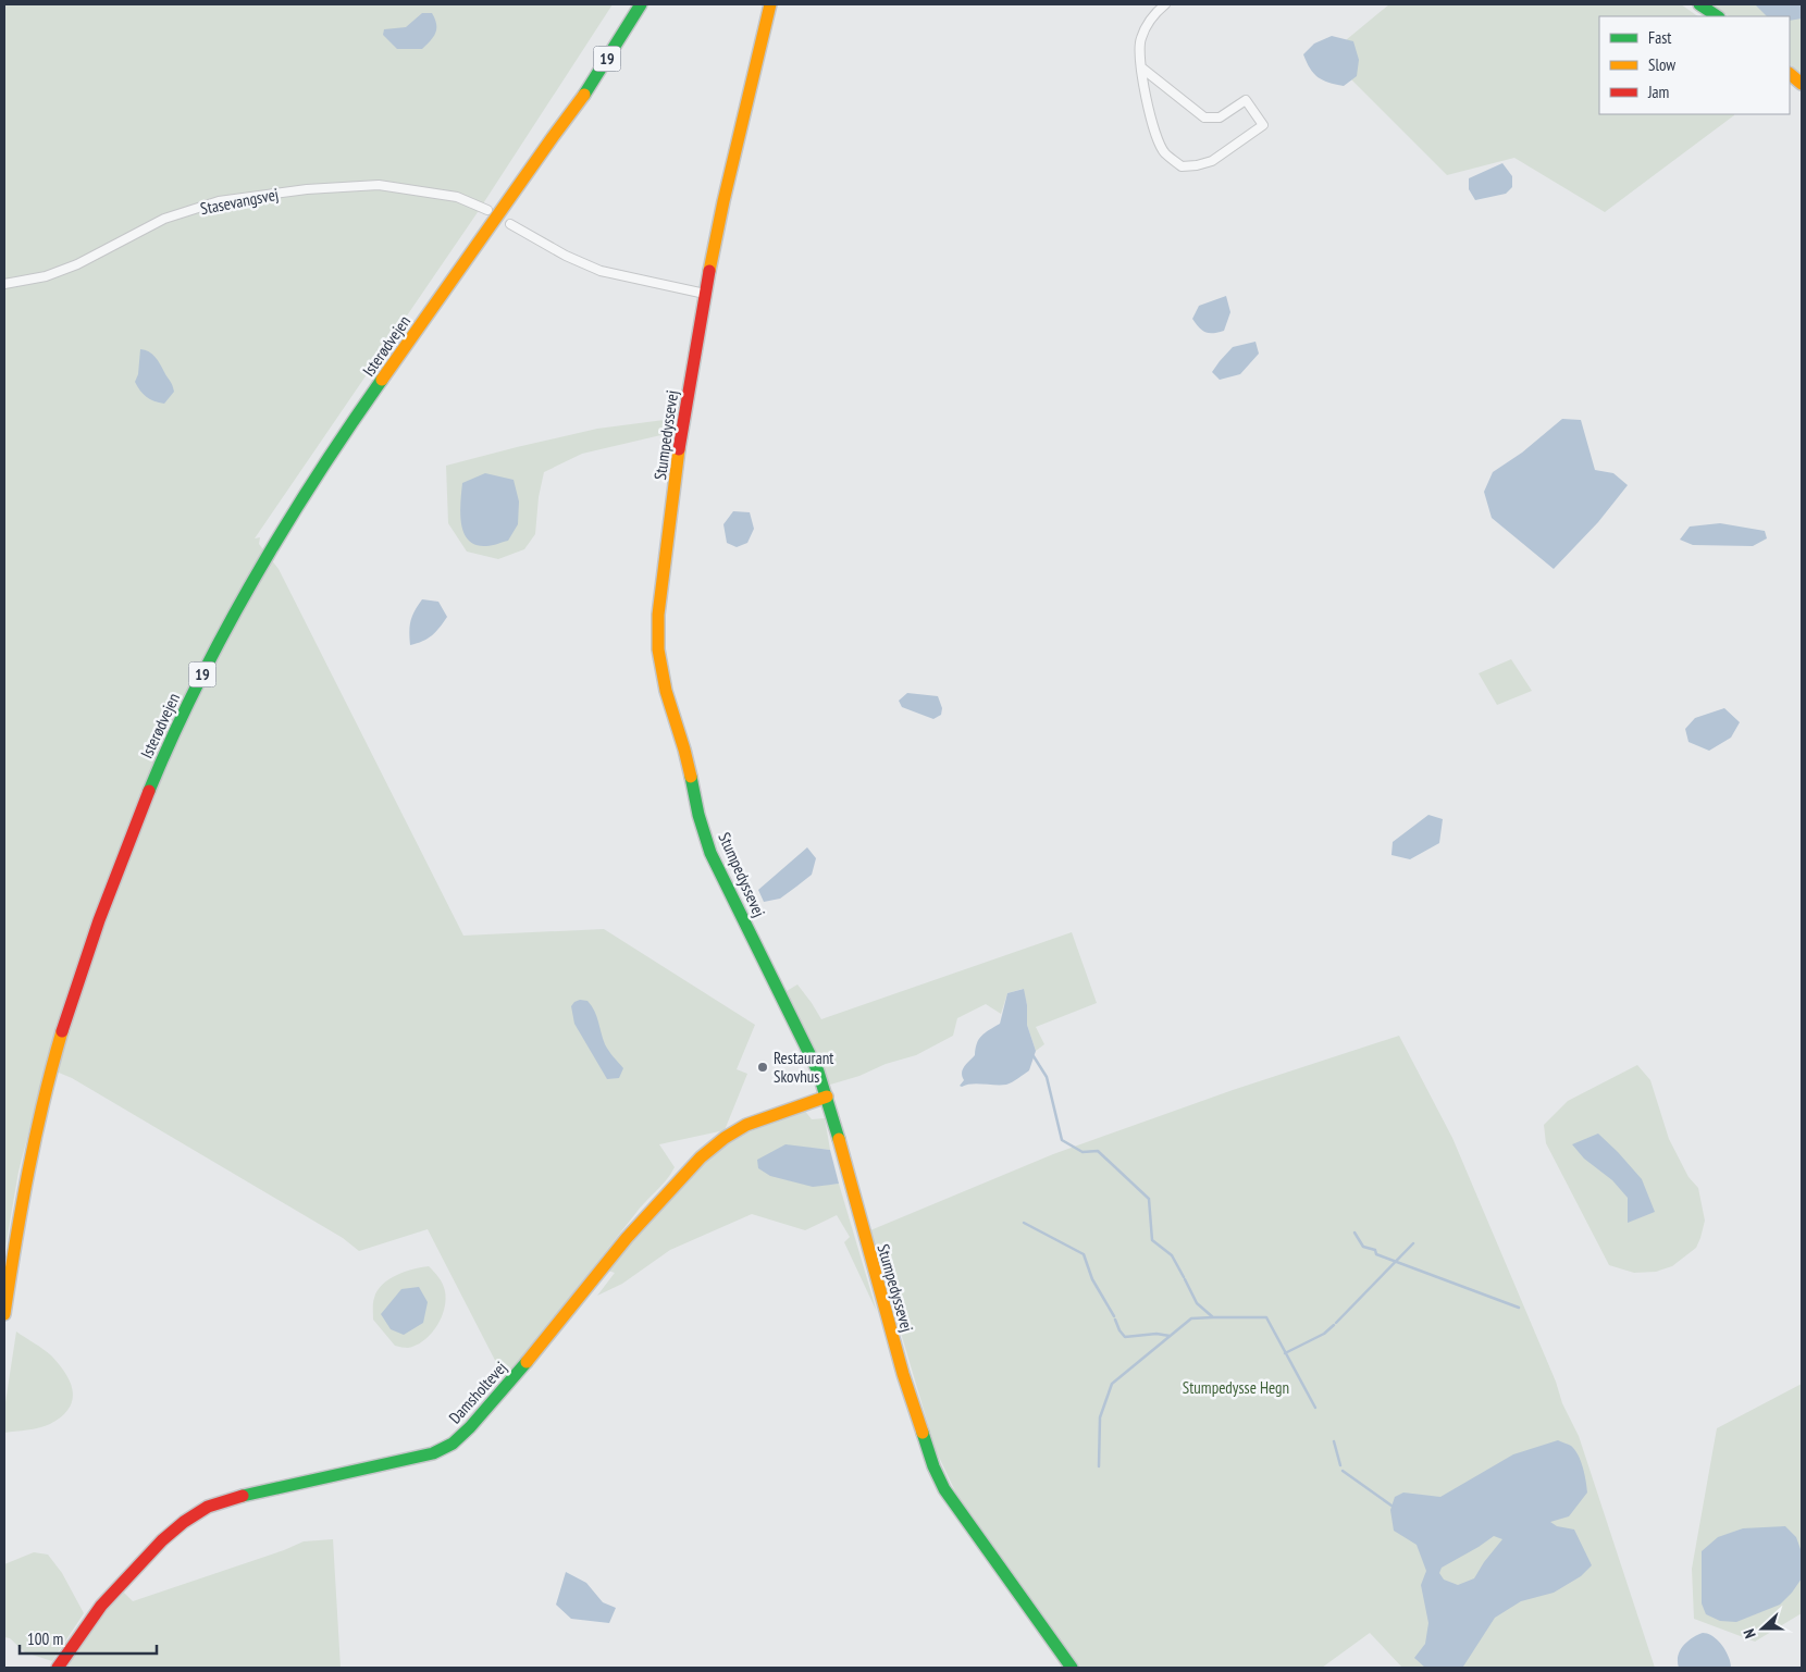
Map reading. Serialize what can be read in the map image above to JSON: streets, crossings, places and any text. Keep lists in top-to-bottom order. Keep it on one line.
{"streets":{"main road":["19","Isterødvejen","Stumpedyssevej","Damsholtevej"],"street":["Stasevangsvej"]},"crossings":[["Stumpedyssevej","Damsholtevej"]],"parks":["Stumpedysse Hegn"],"places":["Restaurant Skovhus"],"legend":["Fast","Slow","Jam"],"scale_bar":"100 m","north":"left"}
